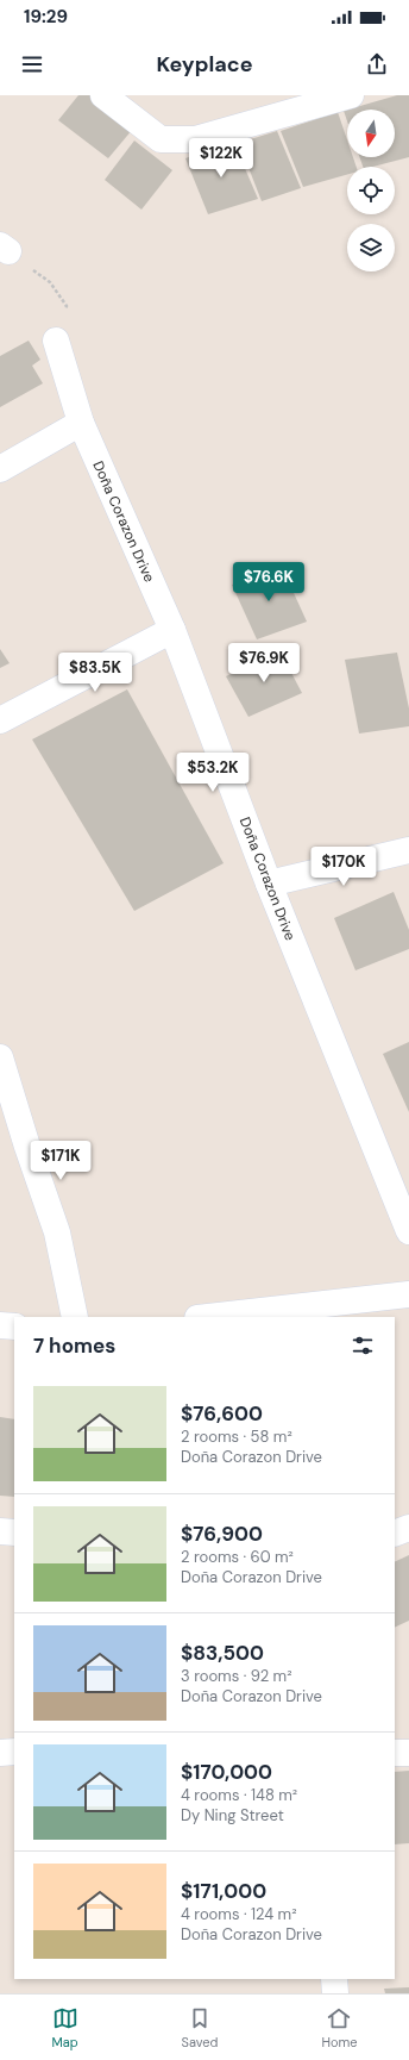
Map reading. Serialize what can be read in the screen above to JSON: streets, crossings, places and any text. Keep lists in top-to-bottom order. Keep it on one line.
{"streets":{"street":["Doña Corazon Drive"]},"north":"bottom","page":{"status":"19:29","header":"Keyplace","price":["$122K","$76.6K","$76.9K","$83.5K","$53.2K","$170K","$171K"],"heading":"7 homes","list":[{"name":"$76,600","note":"2 rooms · 58 m² · Doña Corazon Drive"},{"name":"$76,900","note":"2 rooms · 60 m² · Doña Corazon Drive"},{"name":"$83,500","note":"3 rooms · 92 m² · Doña Corazon Drive"},{"name":"$170,000","note":"4 rooms · 148 m² · Dy Ning Street"},{"name":"$171,000","note":"4 rooms · 124 m² · Doña Corazon Drive"}],"tabs":["Map","Saved","Home"]}}
